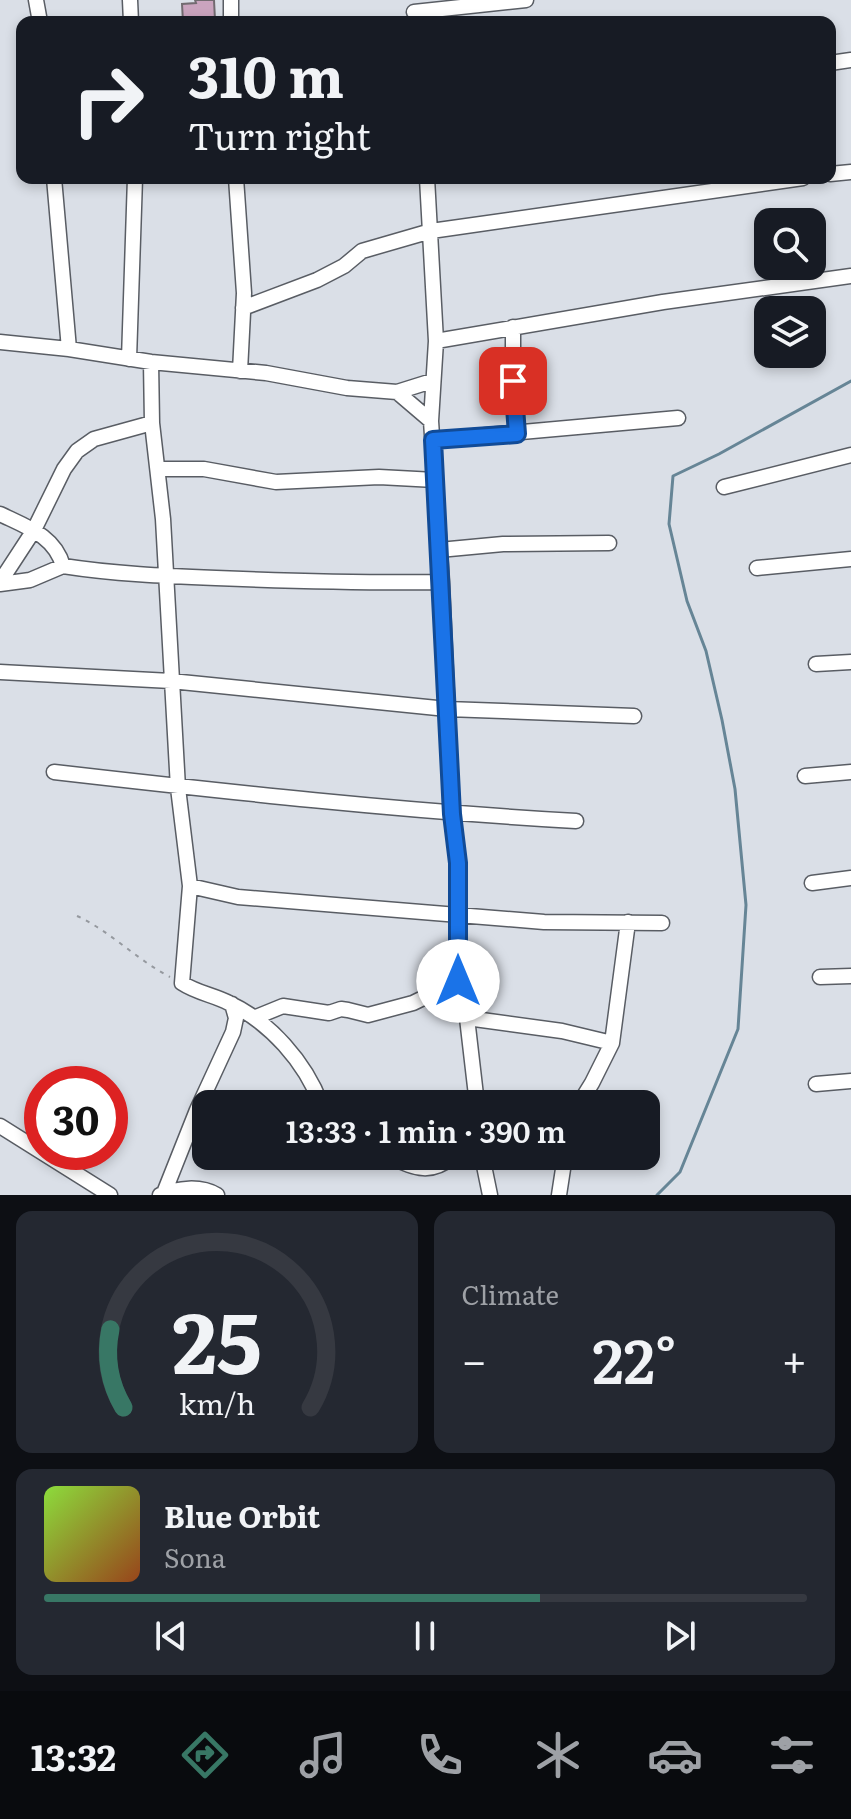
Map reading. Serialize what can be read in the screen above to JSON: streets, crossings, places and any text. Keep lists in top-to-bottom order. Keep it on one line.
{"page":{"turn":["310 m","Turn right"],"limit":"30","trip":"13:33 · 1 min · 390 m","tile":"Climate","heat":["−","22°","+"],"song":["Blue Orbit","Sona"],"tabs":"13:32","gauge":["25","km/h"]}}
